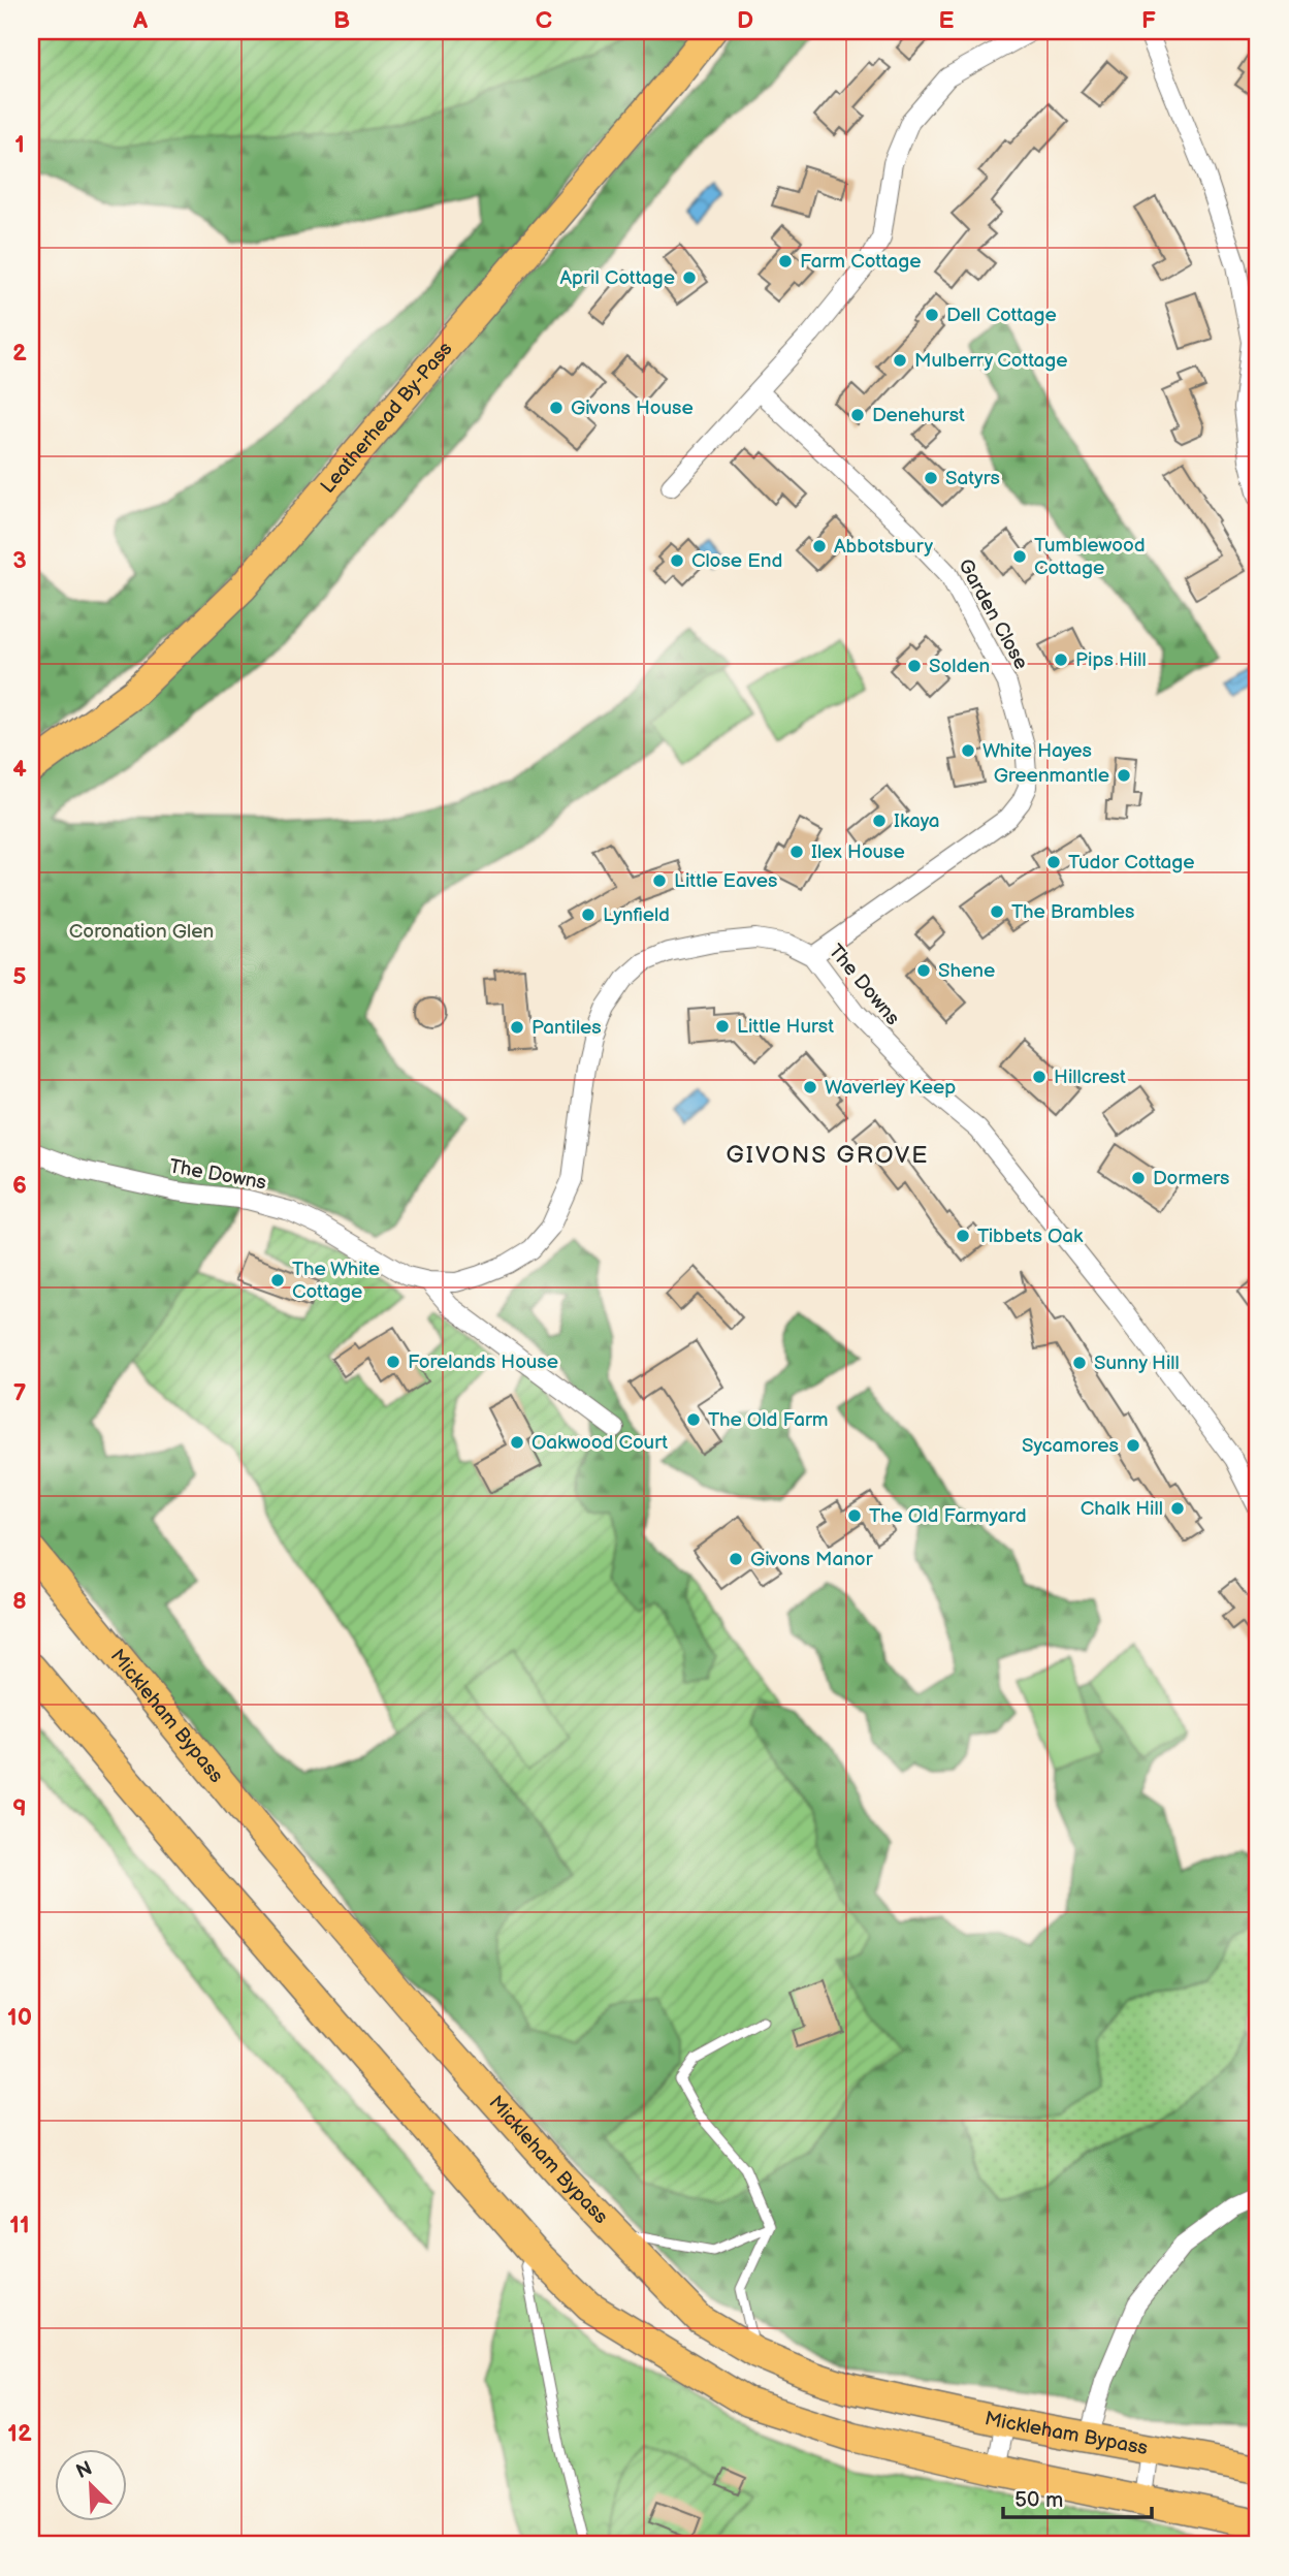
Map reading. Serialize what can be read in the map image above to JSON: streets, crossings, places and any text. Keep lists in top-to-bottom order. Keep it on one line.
{"streets":{"highway":["Leatherhead By-Pass","Mickleham Bypass"],"street":["Garden Close","The Downs"]},"crossings":[["Garden Close","The Downs"]],"districts":["GIVONS GROVE"],"parks":["Coronation Glen"],"places":["Farm Cottage","April Cottage","Dell Cottage","Mulberry Cottage","Givons House","Denehurst","Satyrs","Abbotsbury","Tumblewood Cottage","Close End","Pips Hill","Solden","White Hayes","Greenmantle","Ikaya","Ilex House","Tudor Cottage","Little Eaves","The Brambles","Lynfield","Shene","Little Hurst","Pantiles","Hillcrest","Waverley Keep","Dormers","Tibbets Oak","The White Cottage","Forelands House","Sunny Hill","The Old Farm","Oakwood Court","Sycamores","Chalk Hill","The Old Farmyard","Givons Manor"],"scale_bar":"50 m","north":"top left","grid":{"columns":["A","B","C","D","E","F"],"rows":["1","2","3","4","5","6","7","8","9","10","11","12"]}}
